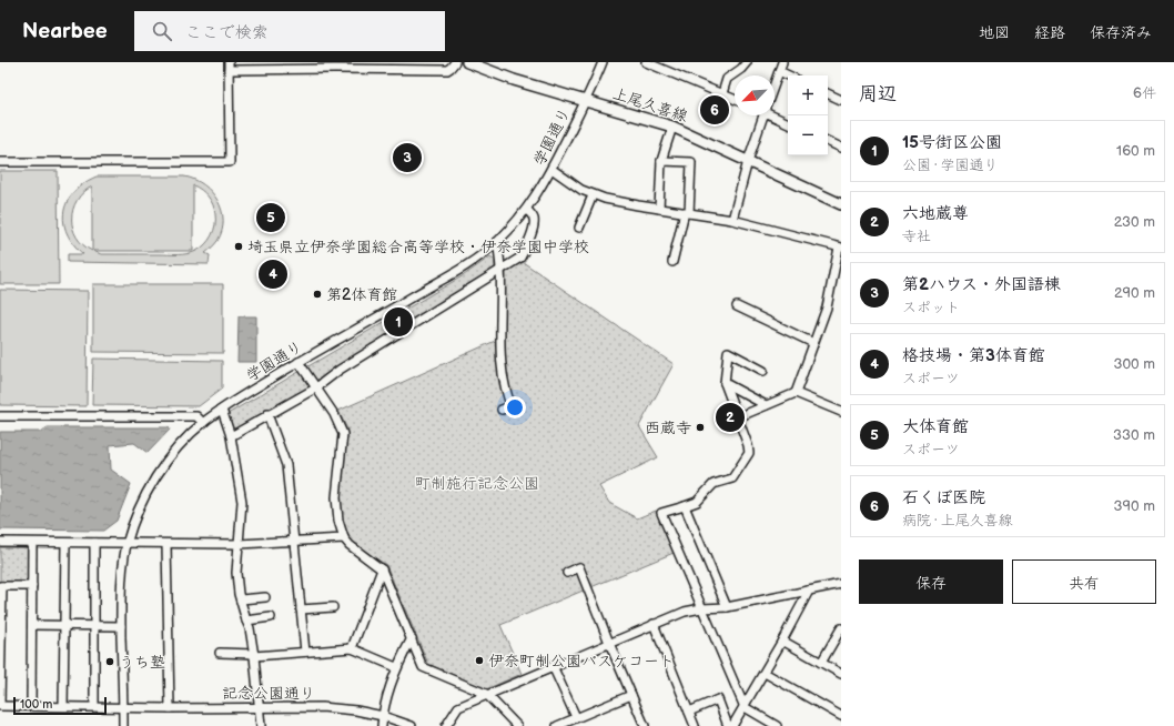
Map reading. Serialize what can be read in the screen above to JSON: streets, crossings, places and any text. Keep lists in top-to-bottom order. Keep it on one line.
{"streets":{"main road":["上尾久喜線"],"street":["学園通り","記念公園通り"]},"crossings":[["上尾久喜線","学園通り"],["学園通り","記念公園通り"]],"parks":["町制施行記念公園"],"places":["埼玉県立伊奈学園総合高等学校・伊奈学園中学校","第2体育館","西蔵寺","伊奈町制公園バスケコート","うち塾"],"scale_bar":"100 m","north":"bottom left","page":{"header":"Nearbee","search":"ここで検索","nav":["地図","経路","保存済み"],"heading":["周辺","6件"],"map_buttons":["+","−"],"pins":["6","3","5","4","1","2"],"list":[{"mark":"1","name":"15号街区公園","note":"公園 · 学園通り","value":"160 m"},{"mark":"2","name":"六地蔵尊","note":"寺社","value":"230 m"},{"mark":"3","name":"第2ハウス・外国語棟","note":"スポット","value":"290 m"},{"mark":"4","name":"格技場・第3体育館","note":"スポーツ","value":"300 m"},{"mark":"5","name":"大体育館","note":"スポーツ","value":"330 m"},{"mark":"6","name":"石くぼ医院","note":"病院 · 上尾久喜線","value":"390 m"}],"buttons":["保存","共有"],"scale":"100 m"}}
